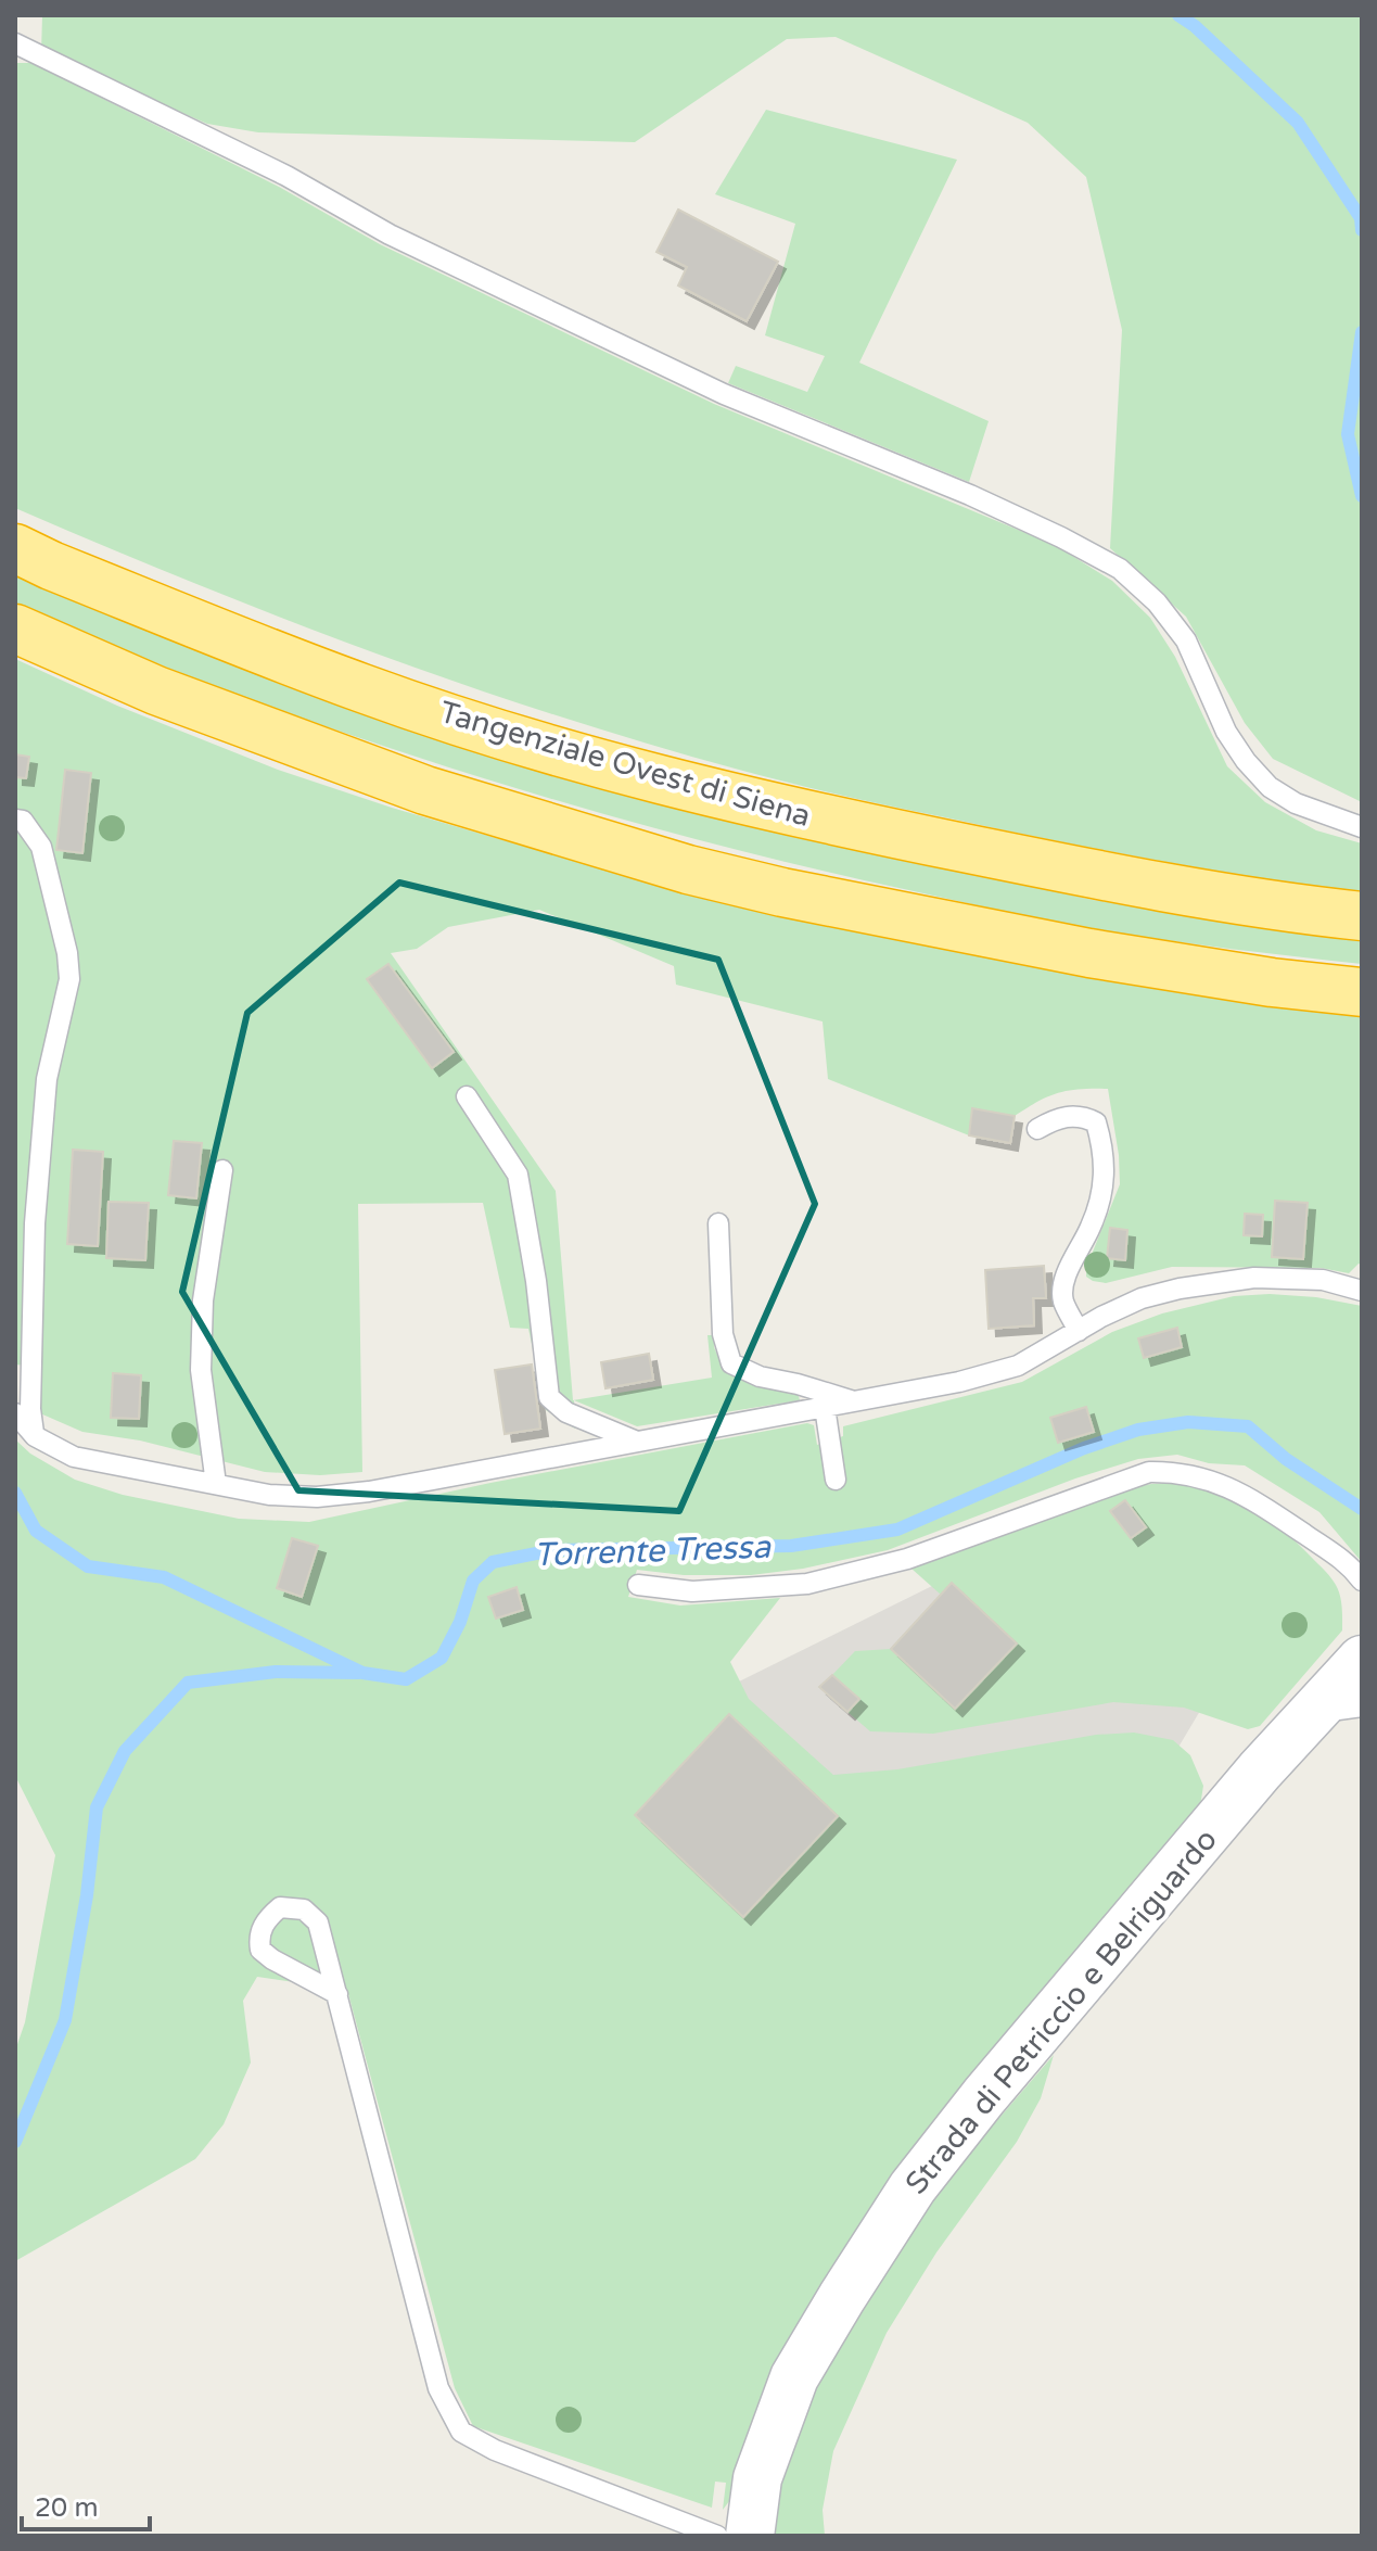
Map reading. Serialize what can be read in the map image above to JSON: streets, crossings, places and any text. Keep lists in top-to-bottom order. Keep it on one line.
{"streets":{"highway":["Tangenziale Ovest di Siena"],"street":["Strada di Petriccio e Belriguardo"]},"water":["Torrente Tressa"],"scale_bar":"20 m"}
